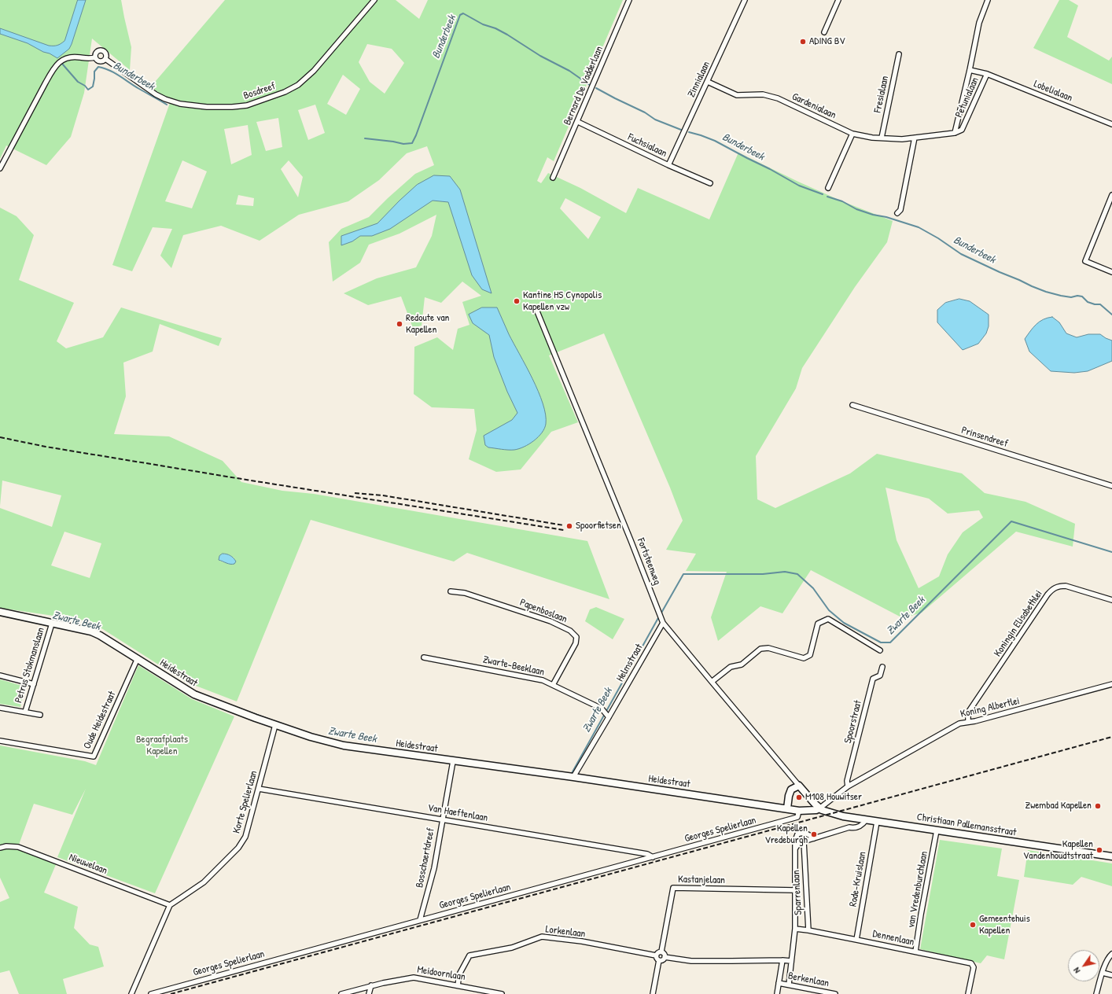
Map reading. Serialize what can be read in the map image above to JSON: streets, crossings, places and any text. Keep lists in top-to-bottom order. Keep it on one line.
{"streets":{"street":["Zinnialaan","Bernard De Vadderlaan","Bosdreef","Lobelialaan","Fresialaan","Petunialaan","Gardenialaan","Fuchsialaan","Prinsendreef","Fortsteenweg","Papenboslaan","Koningin Elisabethlei","Helmstraat","Petrus Stokmanslaan","Zwarte-Beeklaan","Heidestraat","Koning Albertlei","Oude Heidestraat","Spoorstraat","Korte Spelierlaan","Van Haeftenlaan","Christiaan Pallemansstraat","Georges Spelierlaan","Bosschaertdreef","Nieuwelaan","Rode-Kruislaan","Kastanjelaan","van Vredenburchlaan","Sparrenlaan","Lorkenlaan","Dennenlaan","Meidoornlaan","Berkenlaan"]},"crossings":[["Zinnialaan","Gardenialaan"],["Zinnialaan","Fuchsialaan"],["Bernard De Vadderlaan","Fuchsialaan"],["Lobelialaan","Petunialaan"],["Fresialaan","Gardenialaan"],["Petunialaan","Gardenialaan"],["Fortsteenweg","Helmstraat"],["Fortsteenweg","Heidestraat"],["Fortsteenweg","Christiaan Pallemansstraat"],["Papenboslaan","Zwarte-Beeklaan"],["Koningin Elisabethlei","Koning Albertlei"],["Helmstraat","Zwarte-Beeklaan"],["Helmstraat","Heidestraat"],["Petrus Stokmanslaan","Heidestraat"],["Heidestraat","Koning Albertlei"],["Heidestraat","Oude Heidestraat"],["Heidestraat","Spoorstraat"],["Heidestraat","Korte Spelierlaan"],["Heidestraat","Christiaan Pallemansstraat"],["Heidestraat","Georges Spelierlaan"],["Heidestraat","Bosschaertdreef"],["Koning Albertlei","Spoorstraat"],["Korte Spelierlaan","Van Haeftenlaan"],["Korte Spelierlaan","Nieuwelaan"],["Van Haeftenlaan","Georges Spelierlaan"],["Van Haeftenlaan","Bosschaertdreef"],["Christiaan Pallemansstraat","Rode-Kruislaan"],["Christiaan Pallemansstraat","van Vredenburchlaan"],["Georges Spelierlaan","Bosschaertdreef"],["Rode-Kruislaan","Dennenlaan"],["Kastanjelaan","Sparrenlaan"],["Kastanjelaan","Lorkenlaan"],["van Vredenburchlaan","Dennenlaan"],["Sparrenlaan","Dennenlaan"],["Sparrenlaan","Berkenlaan"],["Lorkenlaan","Meidoornlaan"]],"water":["Bunderbeek","Zwarte Beek"],"parks":["Begraafplaats Kapellen"],"places":["ADING BV","Kantine HS Cynopolis Kapellen vzw","Redoute van Kapellen","Spoorfietsen","M108 Houwitser","Zwembad Kapellen","Kapellen Vredeburgh","Kapellen Vandenhoudtstraat","Gemeentehuis Kapellen"],"north":"bottom left"}
